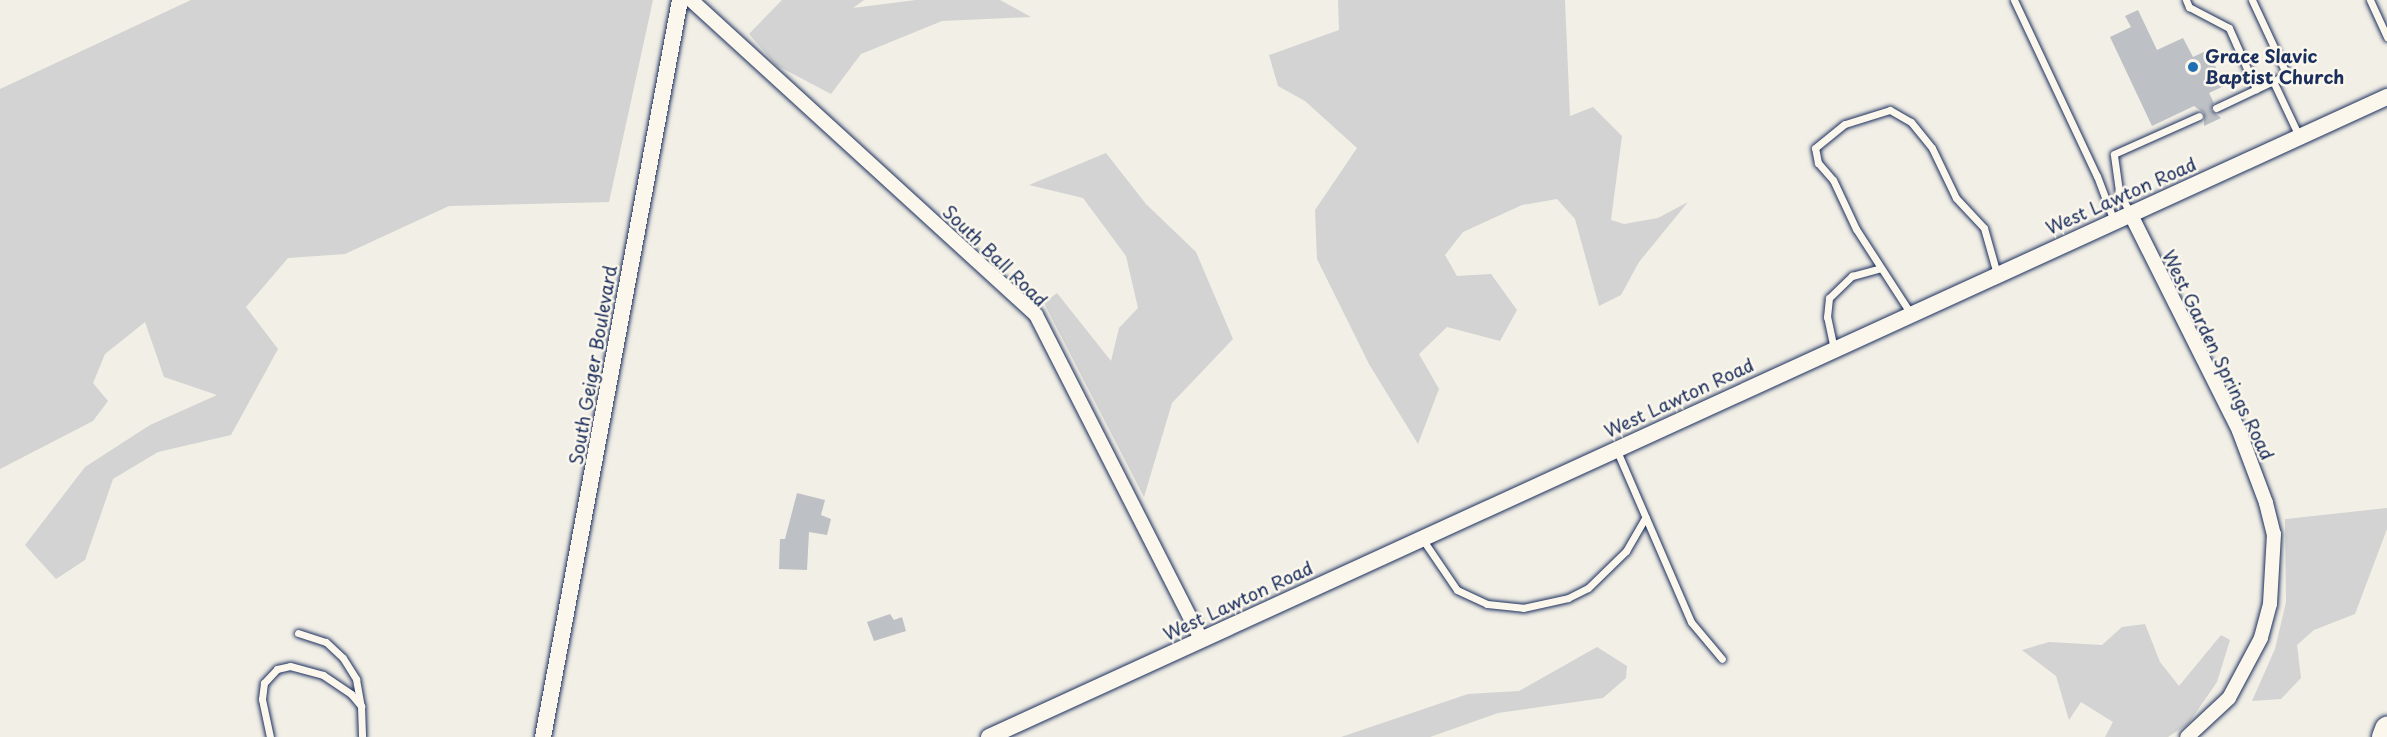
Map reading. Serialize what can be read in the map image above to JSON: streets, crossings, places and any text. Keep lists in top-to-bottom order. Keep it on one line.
{"streets":{"street":["West Lawton Road","South Ball Road","West Garden Springs Road","South Geiger Boulevard"]},"crossings":[["West Lawton Road","South Ball Road"],["West Lawton Road","West Garden Springs Road"]],"places":["Grace Slavic Baptist Church"]}
